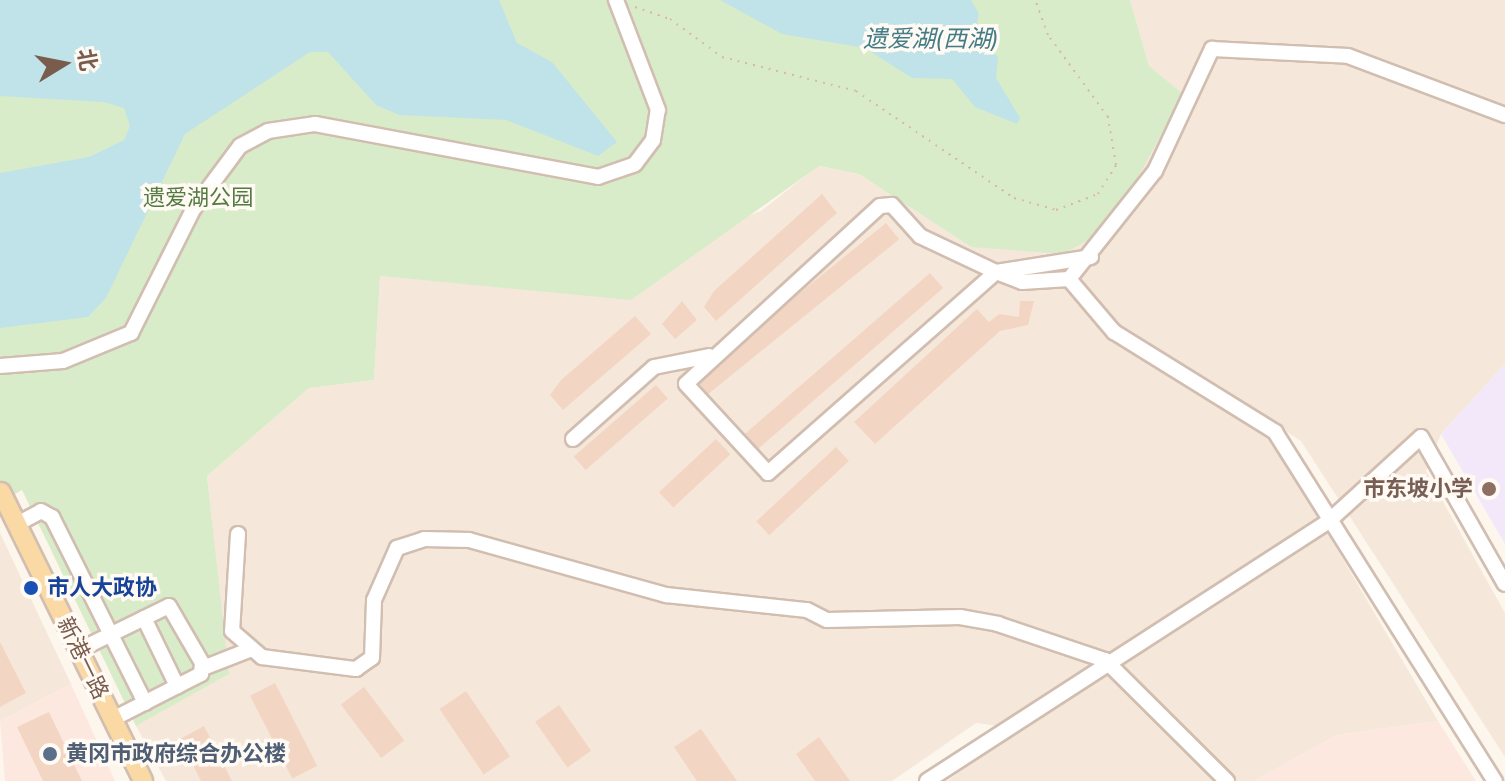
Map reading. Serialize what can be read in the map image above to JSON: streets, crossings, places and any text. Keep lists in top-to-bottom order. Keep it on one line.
{"streets":{"main road":["新港一路"]},"water":["遗爱湖(西湖)"],"parks":["遗爱湖公园"],"places":["市东坡小学","市人大政协","黄冈市政府综合办公楼"],"north":"right"}
